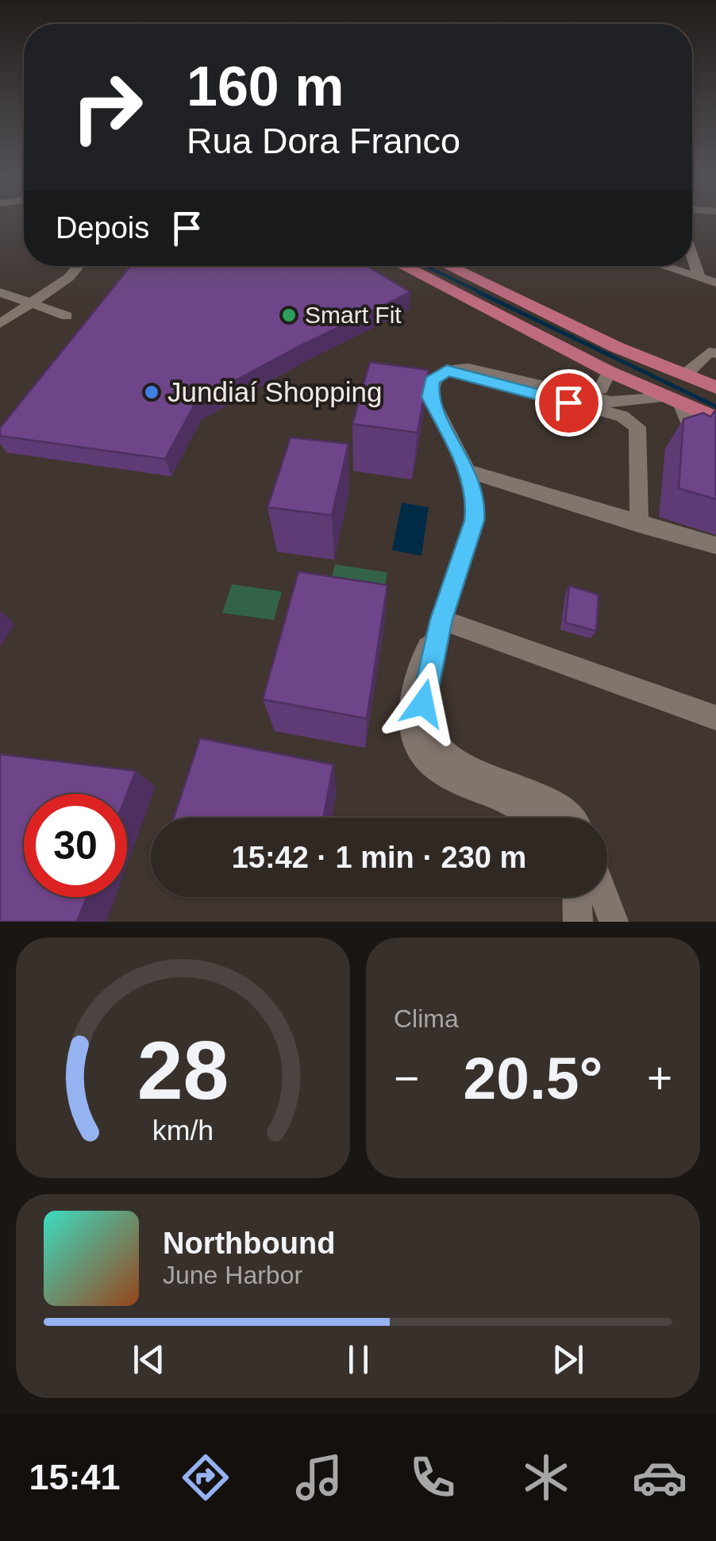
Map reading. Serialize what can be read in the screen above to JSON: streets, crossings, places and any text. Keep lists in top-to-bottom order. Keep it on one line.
{"places":["Smart Fit","Jundiaí Shopping"],"page":{"turn":["160 m","Rua Dora Franco"],"then":"Depois","limit":"30","trip":"15:42 · 1 min · 230 m","tile":"Clima","heat":["−","20.5°","+"],"song":["Northbound","June Harbor"],"tabs":"15:41","gauge":["28","km/h"]}}
